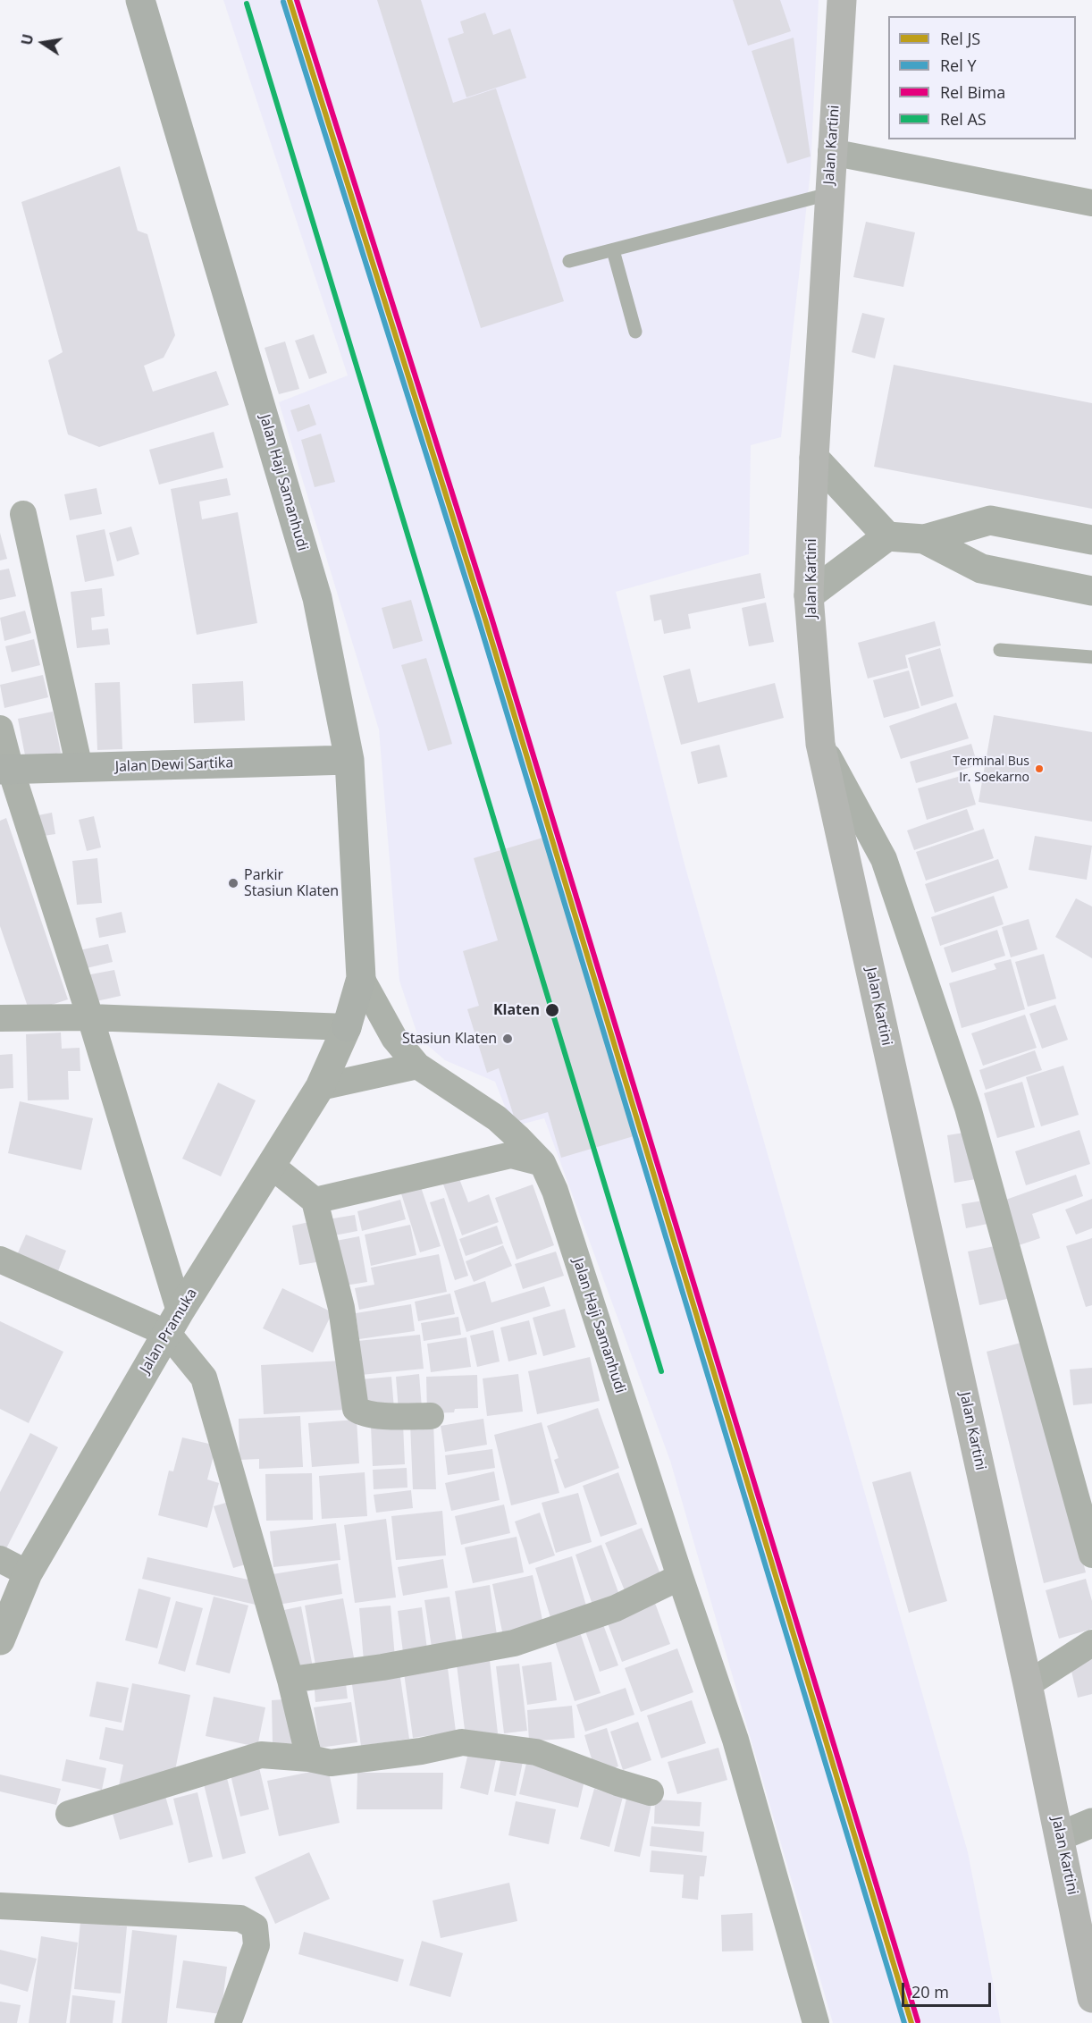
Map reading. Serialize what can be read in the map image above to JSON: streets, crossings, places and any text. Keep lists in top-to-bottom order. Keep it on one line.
{"streets":{"highway":["Jalan Kartini"],"main road":["Jalan Haji Samanhudi","Jalan Dewi Sartika"],"street":["Jalan Pramuka"]},"crossings":[["Jalan Haji Samanhudi","Jalan Dewi Sartika"],["Jalan Haji Samanhudi","Jalan Pramuka"]],"places":["Terminal Bus Ir. Soekarno","Parkir Stasiun Klaten","Klaten","Stasiun Klaten"],"lines":["rail line JS","rail line Bima","rail line Y","rail line AS"],"legend":["Rel JS","Rel Y","Rel Bima","Rel AS"],"scale_bar":"20 m","north":"left"}
